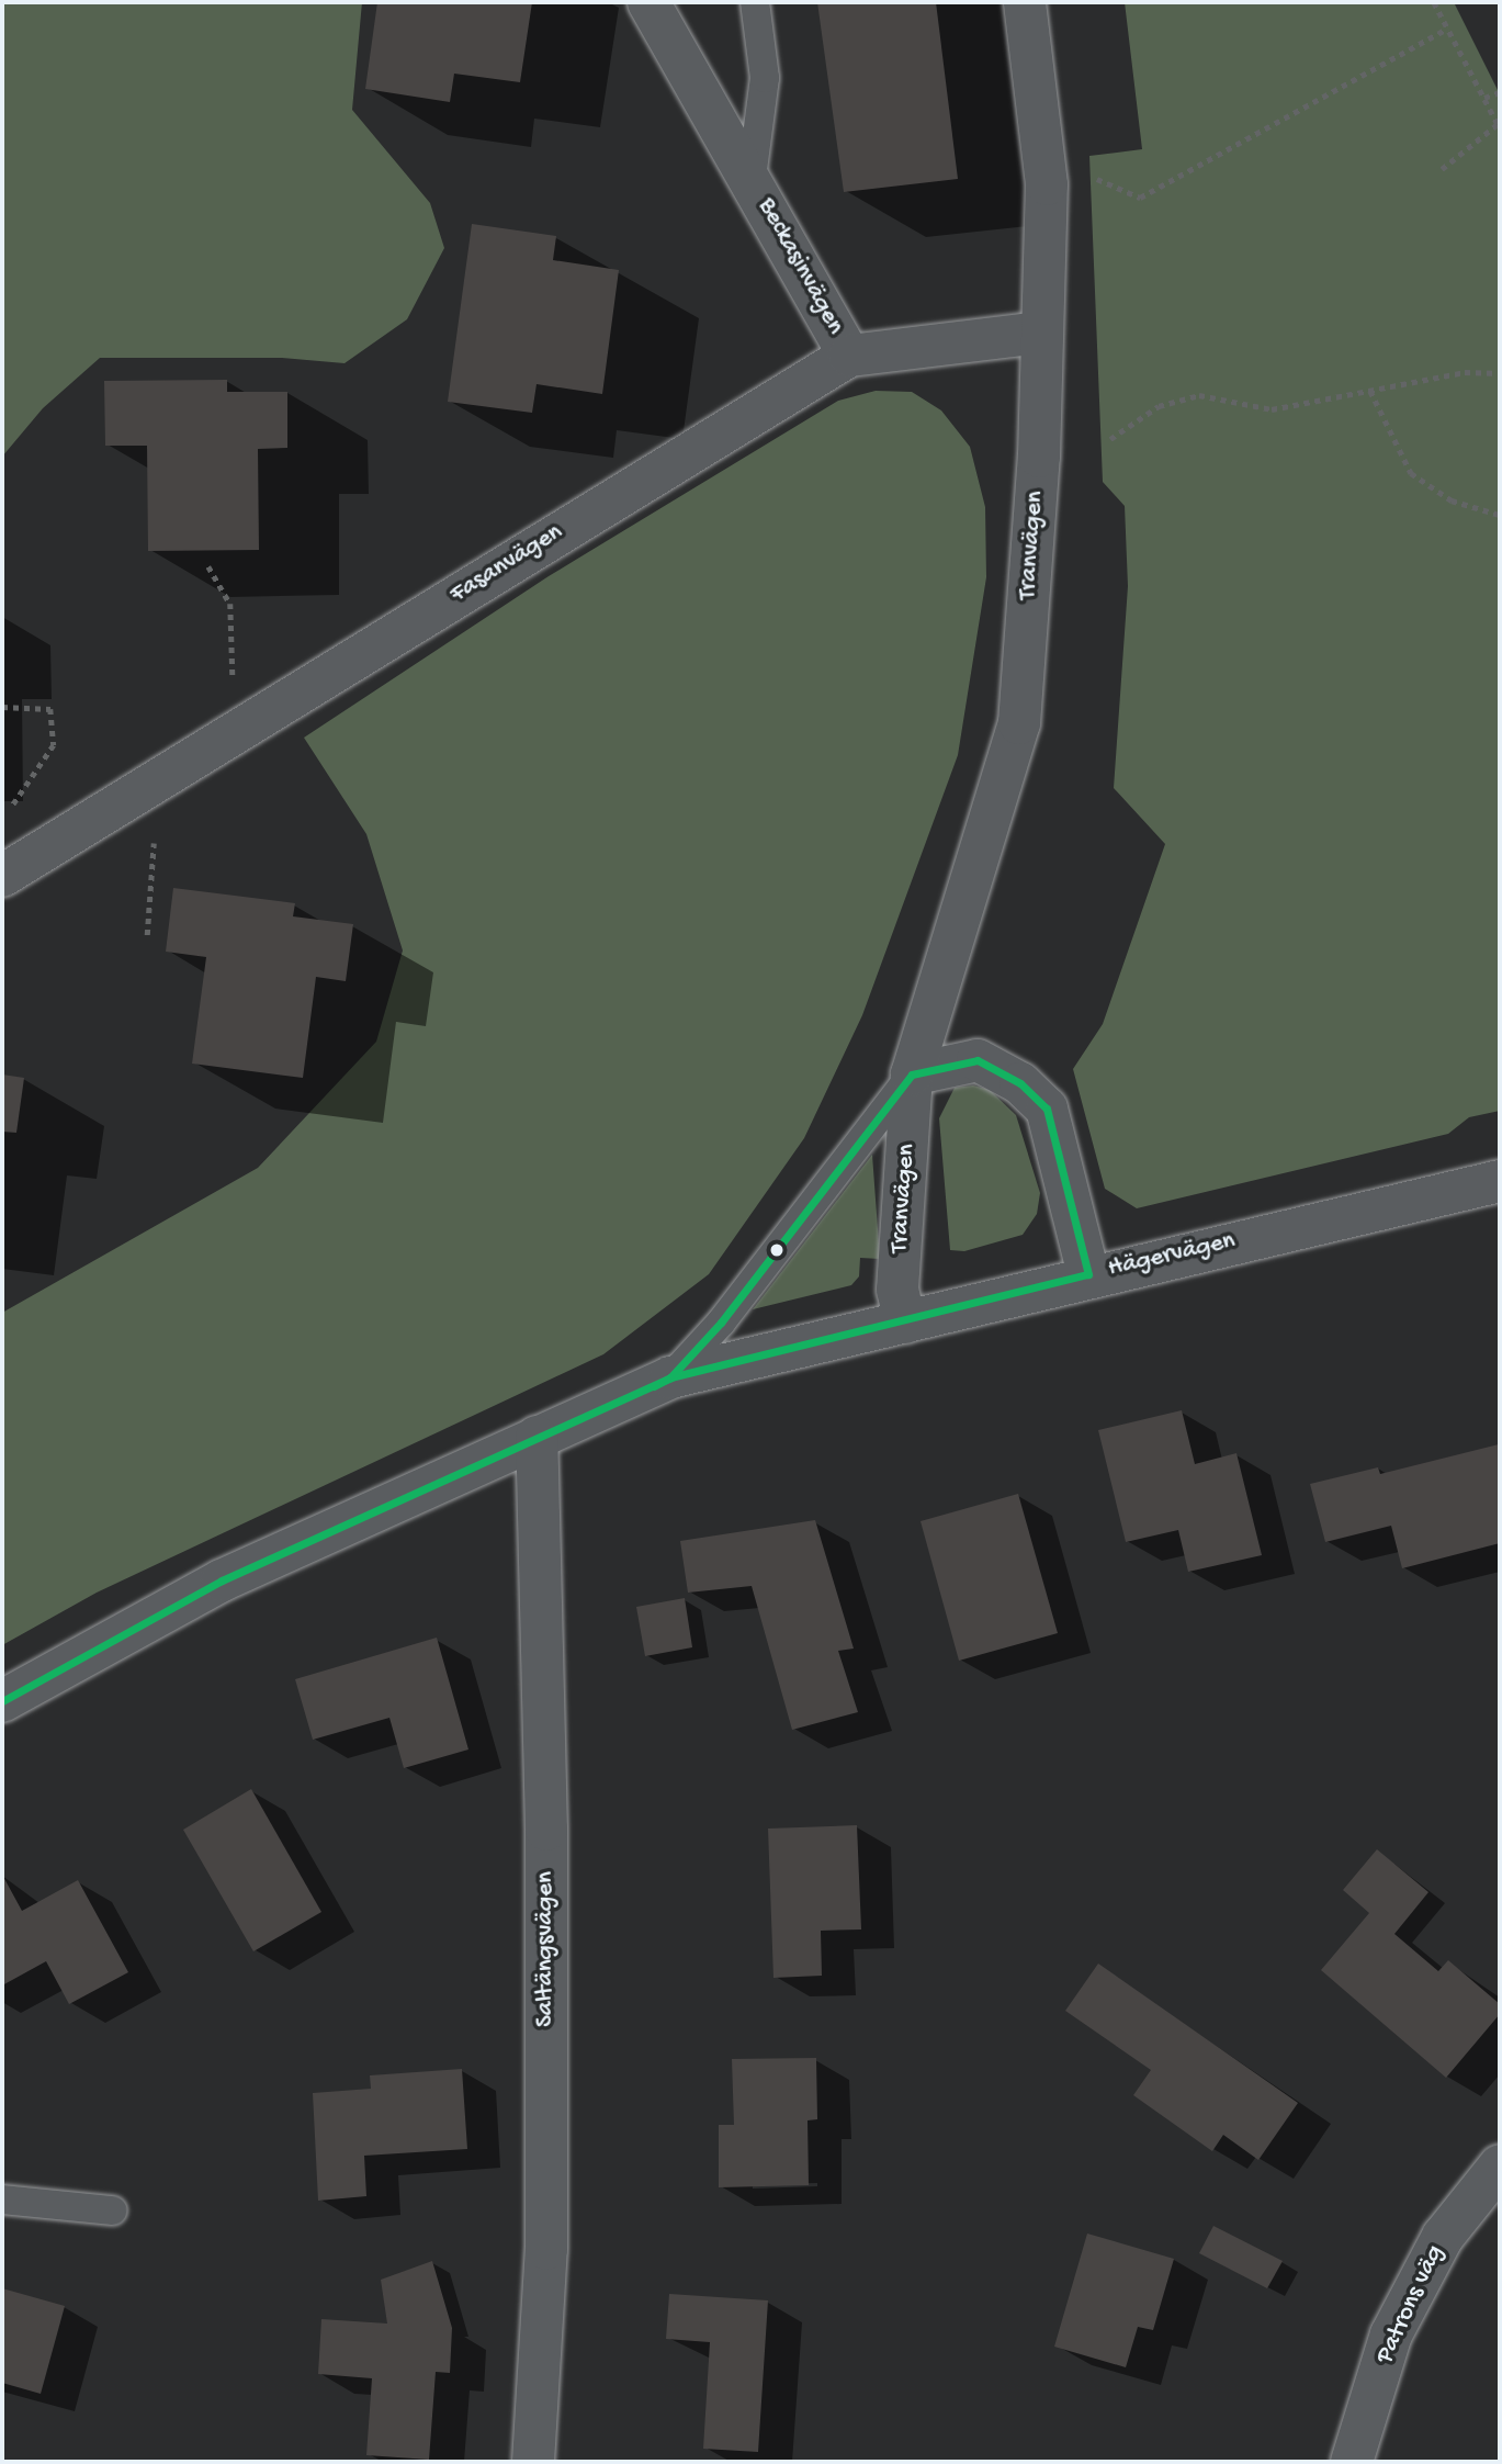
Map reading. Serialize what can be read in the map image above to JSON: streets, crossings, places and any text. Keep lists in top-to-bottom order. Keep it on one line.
{"streets":{"street":["Beckasinvägen","Tranvägen","Fasanvägen","Hägervägen","Saltängsvägen","Patrons väg"]},"crossings":[["Beckasinvägen","Fasanvägen"],["Tranvägen","Fasanvägen"],["Tranvägen","Hägervägen"],["Hägervägen","Saltängsvägen"]]}
